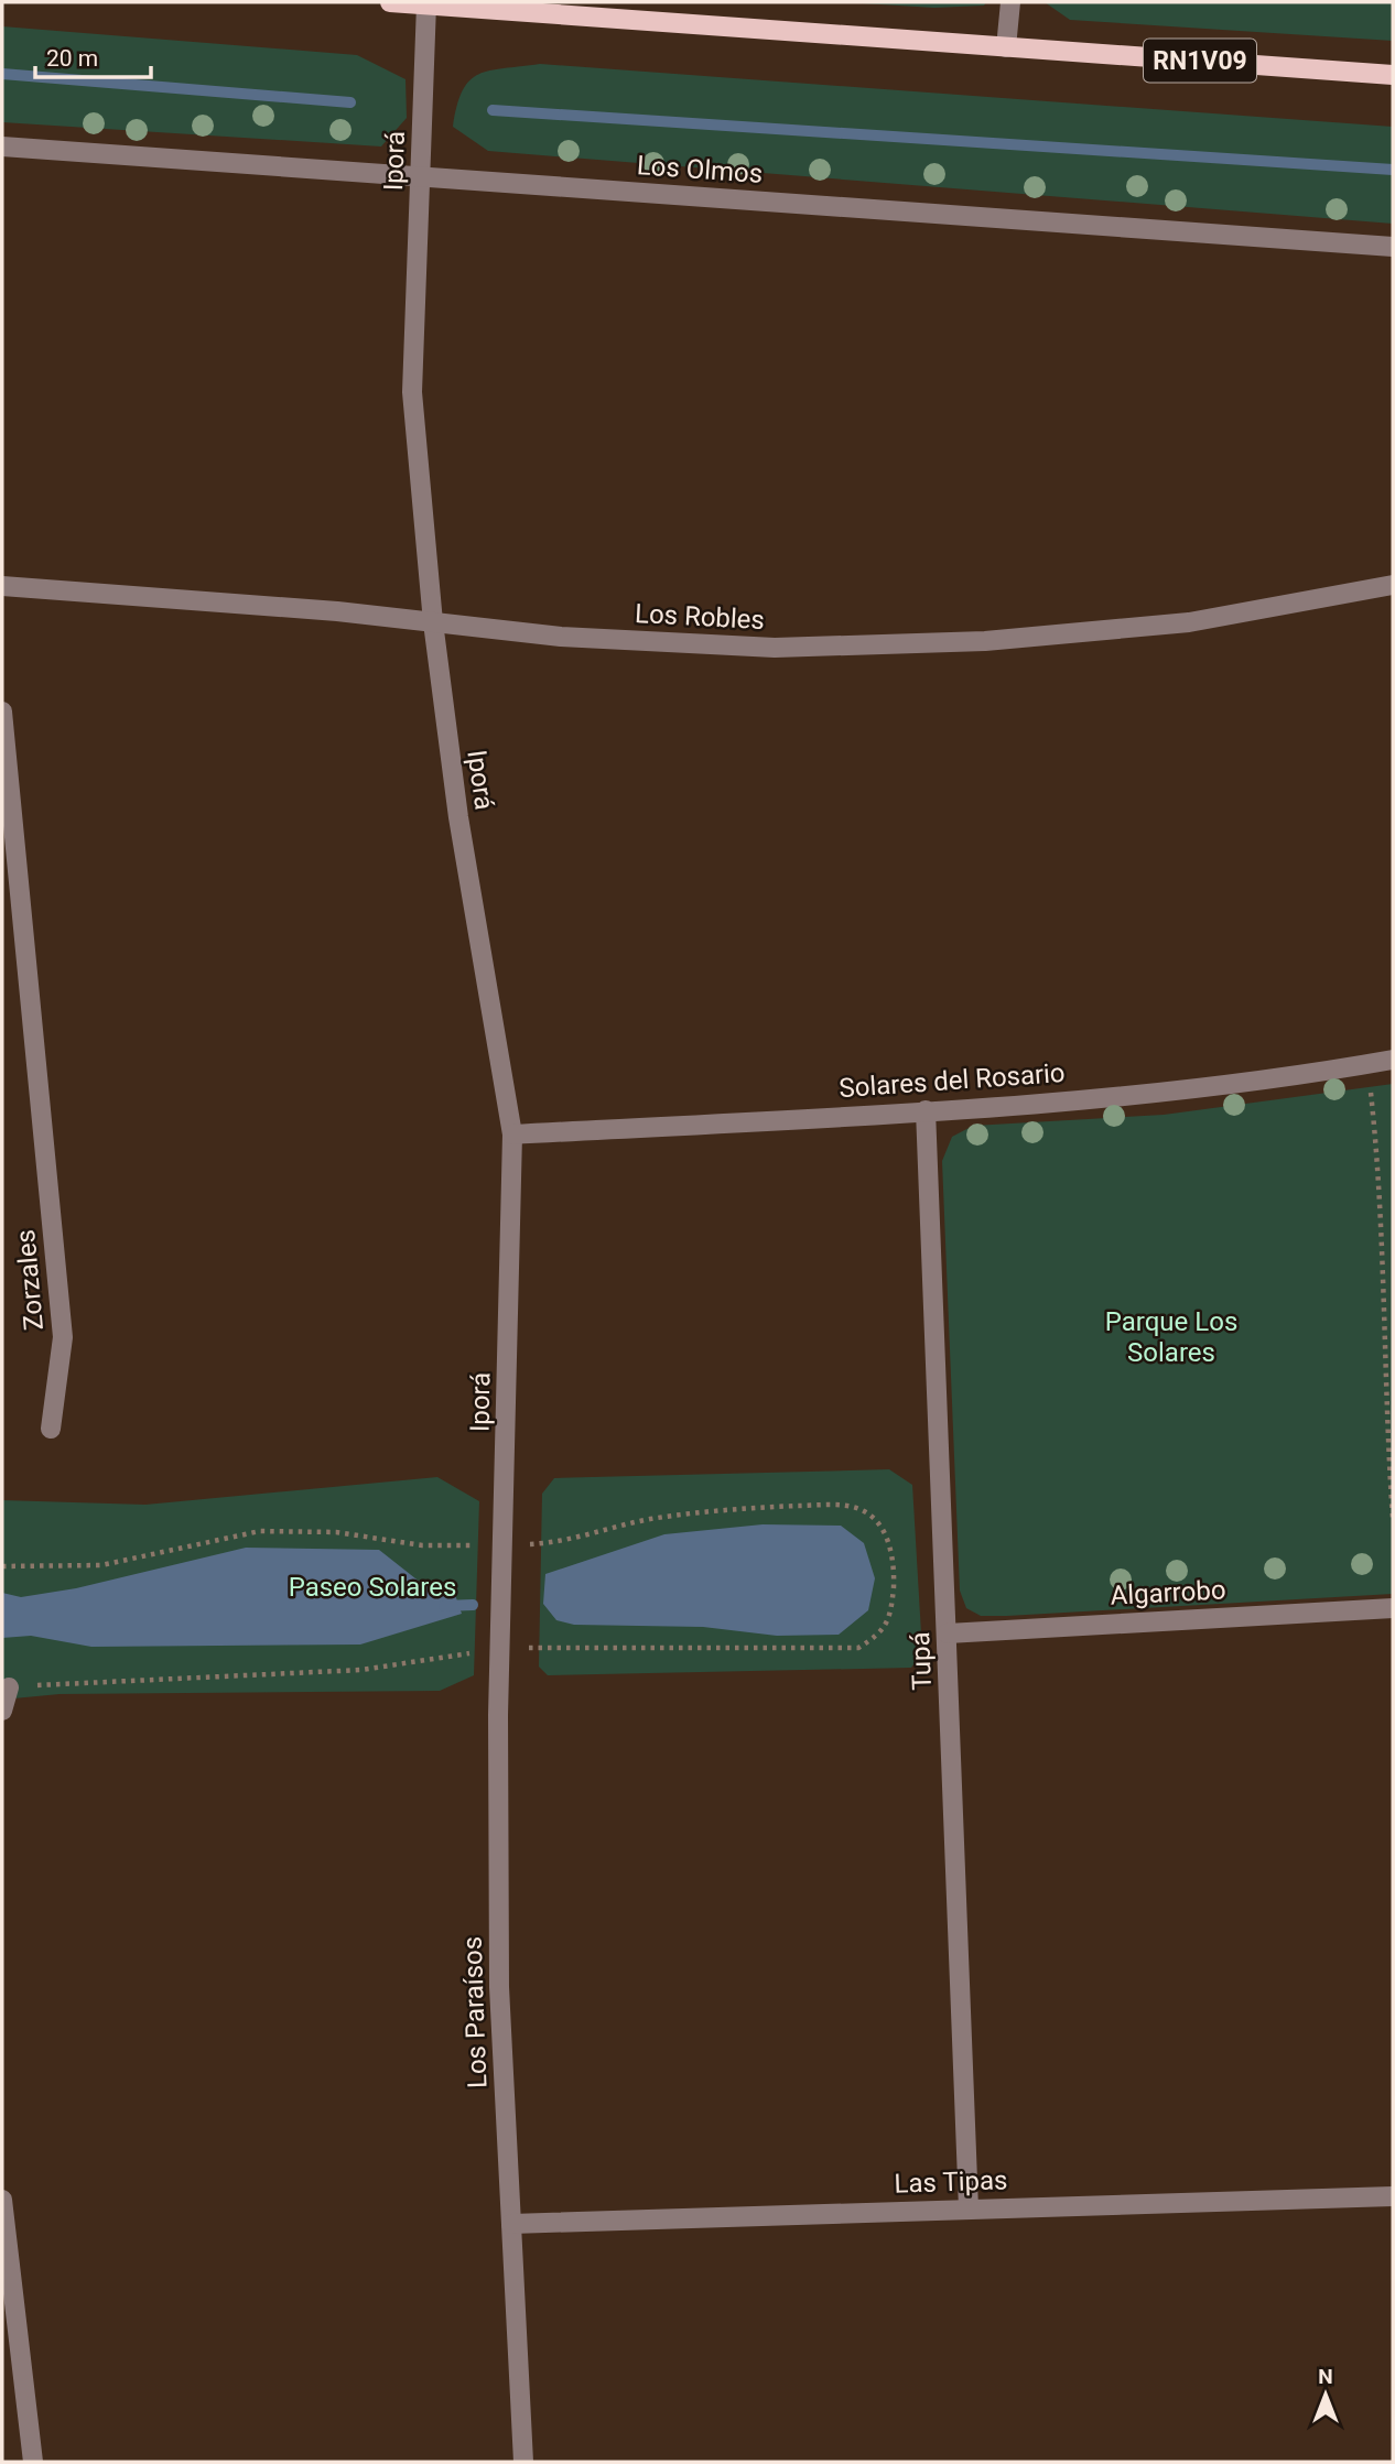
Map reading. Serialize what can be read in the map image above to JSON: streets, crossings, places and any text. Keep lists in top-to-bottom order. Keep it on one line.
{"streets":{"main road":["RN1V09"],"street":["Iporá","Los Olmos","Los Robles","Solares del Rosario","Zorzales","Algarrobo","Tupá","Los Paraísos","Las Tipas"]},"crossings":[["RN1V09","Iporá"],["Iporá","Los Olmos"],["Iporá","Los Robles"],["Iporá","Solares del Rosario"],["Iporá","Los Paraísos"],["Solares del Rosario","Tupá"],["Algarrobo","Tupá"],["Tupá","Las Tipas"],["Los Paraísos","Las Tipas"]],"parks":["Parque Los Solares","Paseo Solares"],"scale_bar":"20 m","north":"top"}
